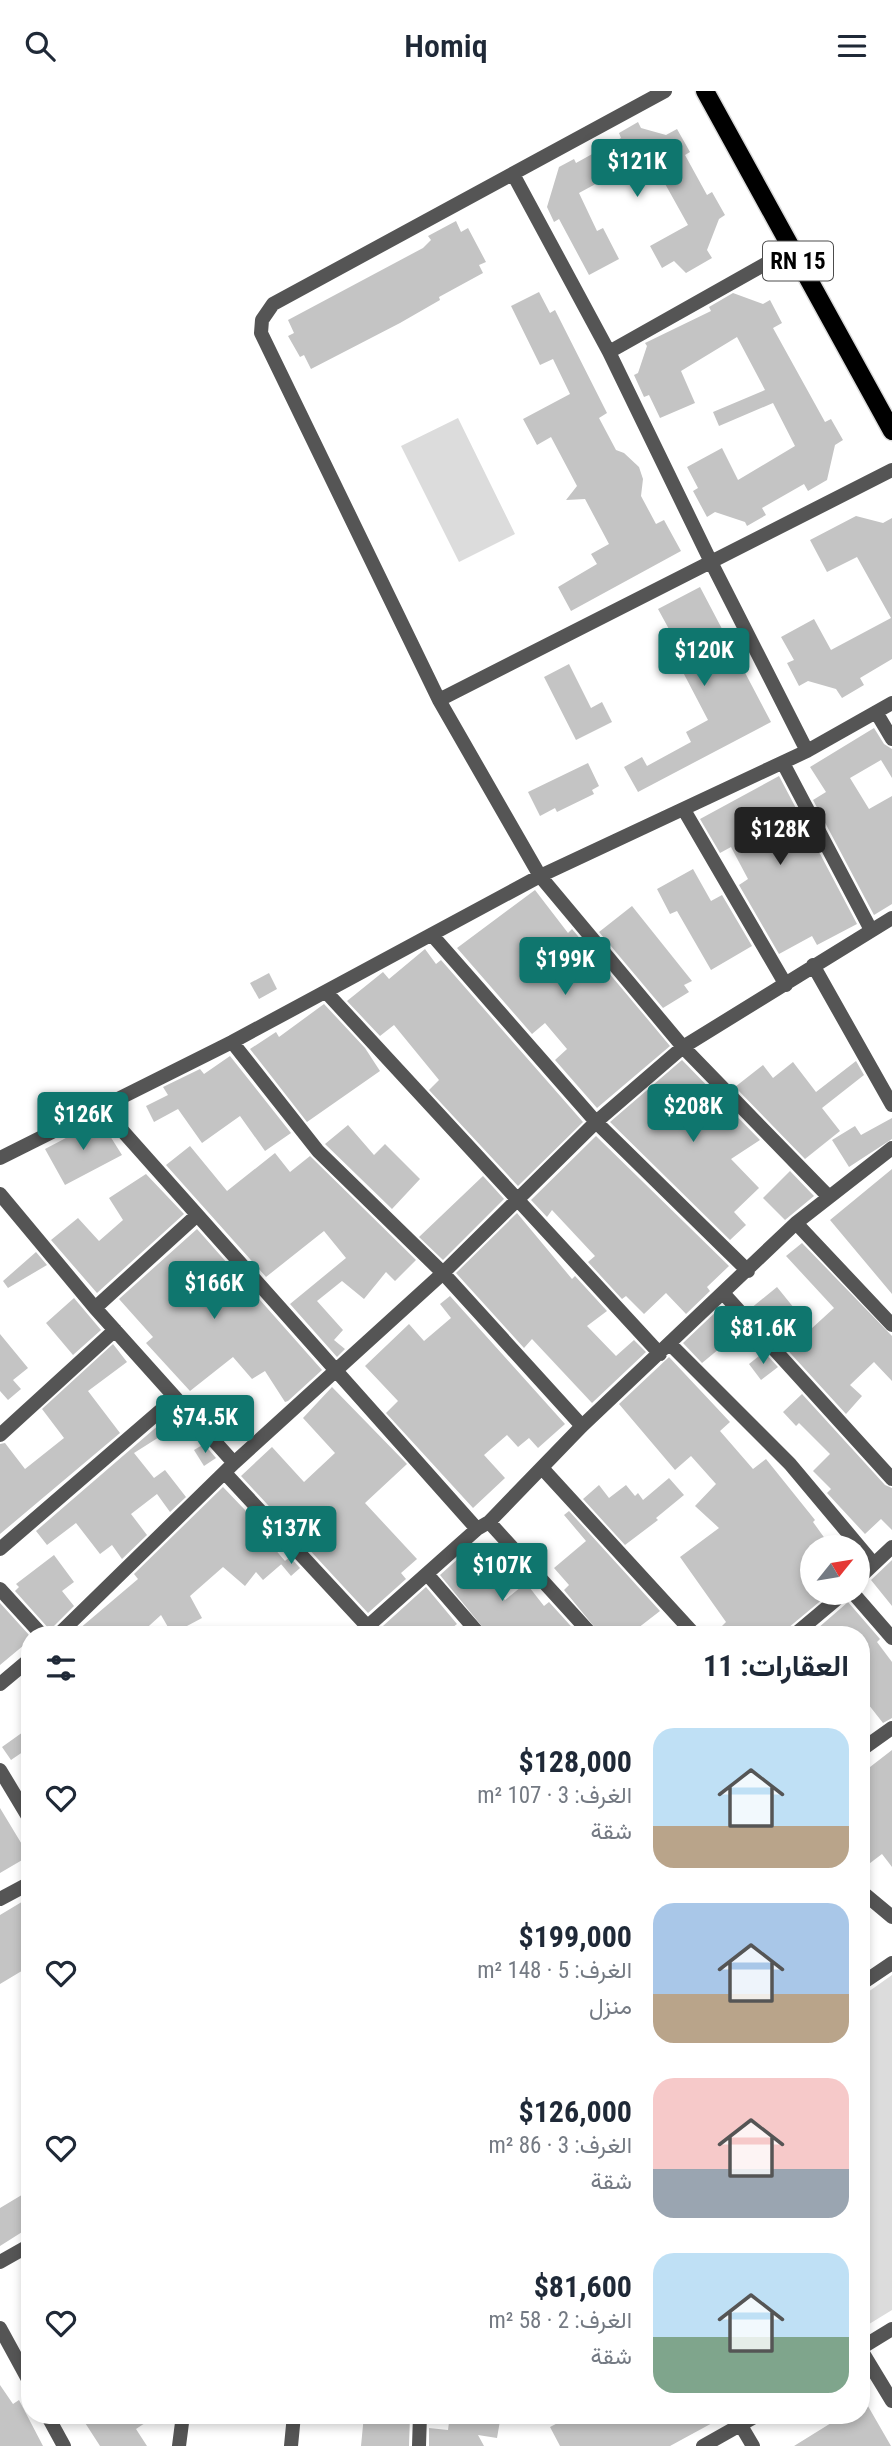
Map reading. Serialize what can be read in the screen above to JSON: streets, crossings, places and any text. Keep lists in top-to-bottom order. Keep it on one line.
{"streets":{"main road":["RN 15"]},"north":"top right","page":{"header":"Homiq","price":["$121K","$120K","$128K","$199K","$208K","$126K","$166K","$81.6K","$74.5K","$137K","$107K"],"heading":"العقارات: 11","list":[{"name":"$128,000","note":"الغرف: 3 · 107 m² · شقة"},{"name":"$199,000","note":"الغرف: 5 · 148 m² · منزل"},{"name":"$126,000","note":"الغرف: 3 · 86 m² · شقة"},{"name":"$81,600","note":"الغرف: 2 · 58 m² · شقة"}]}}
